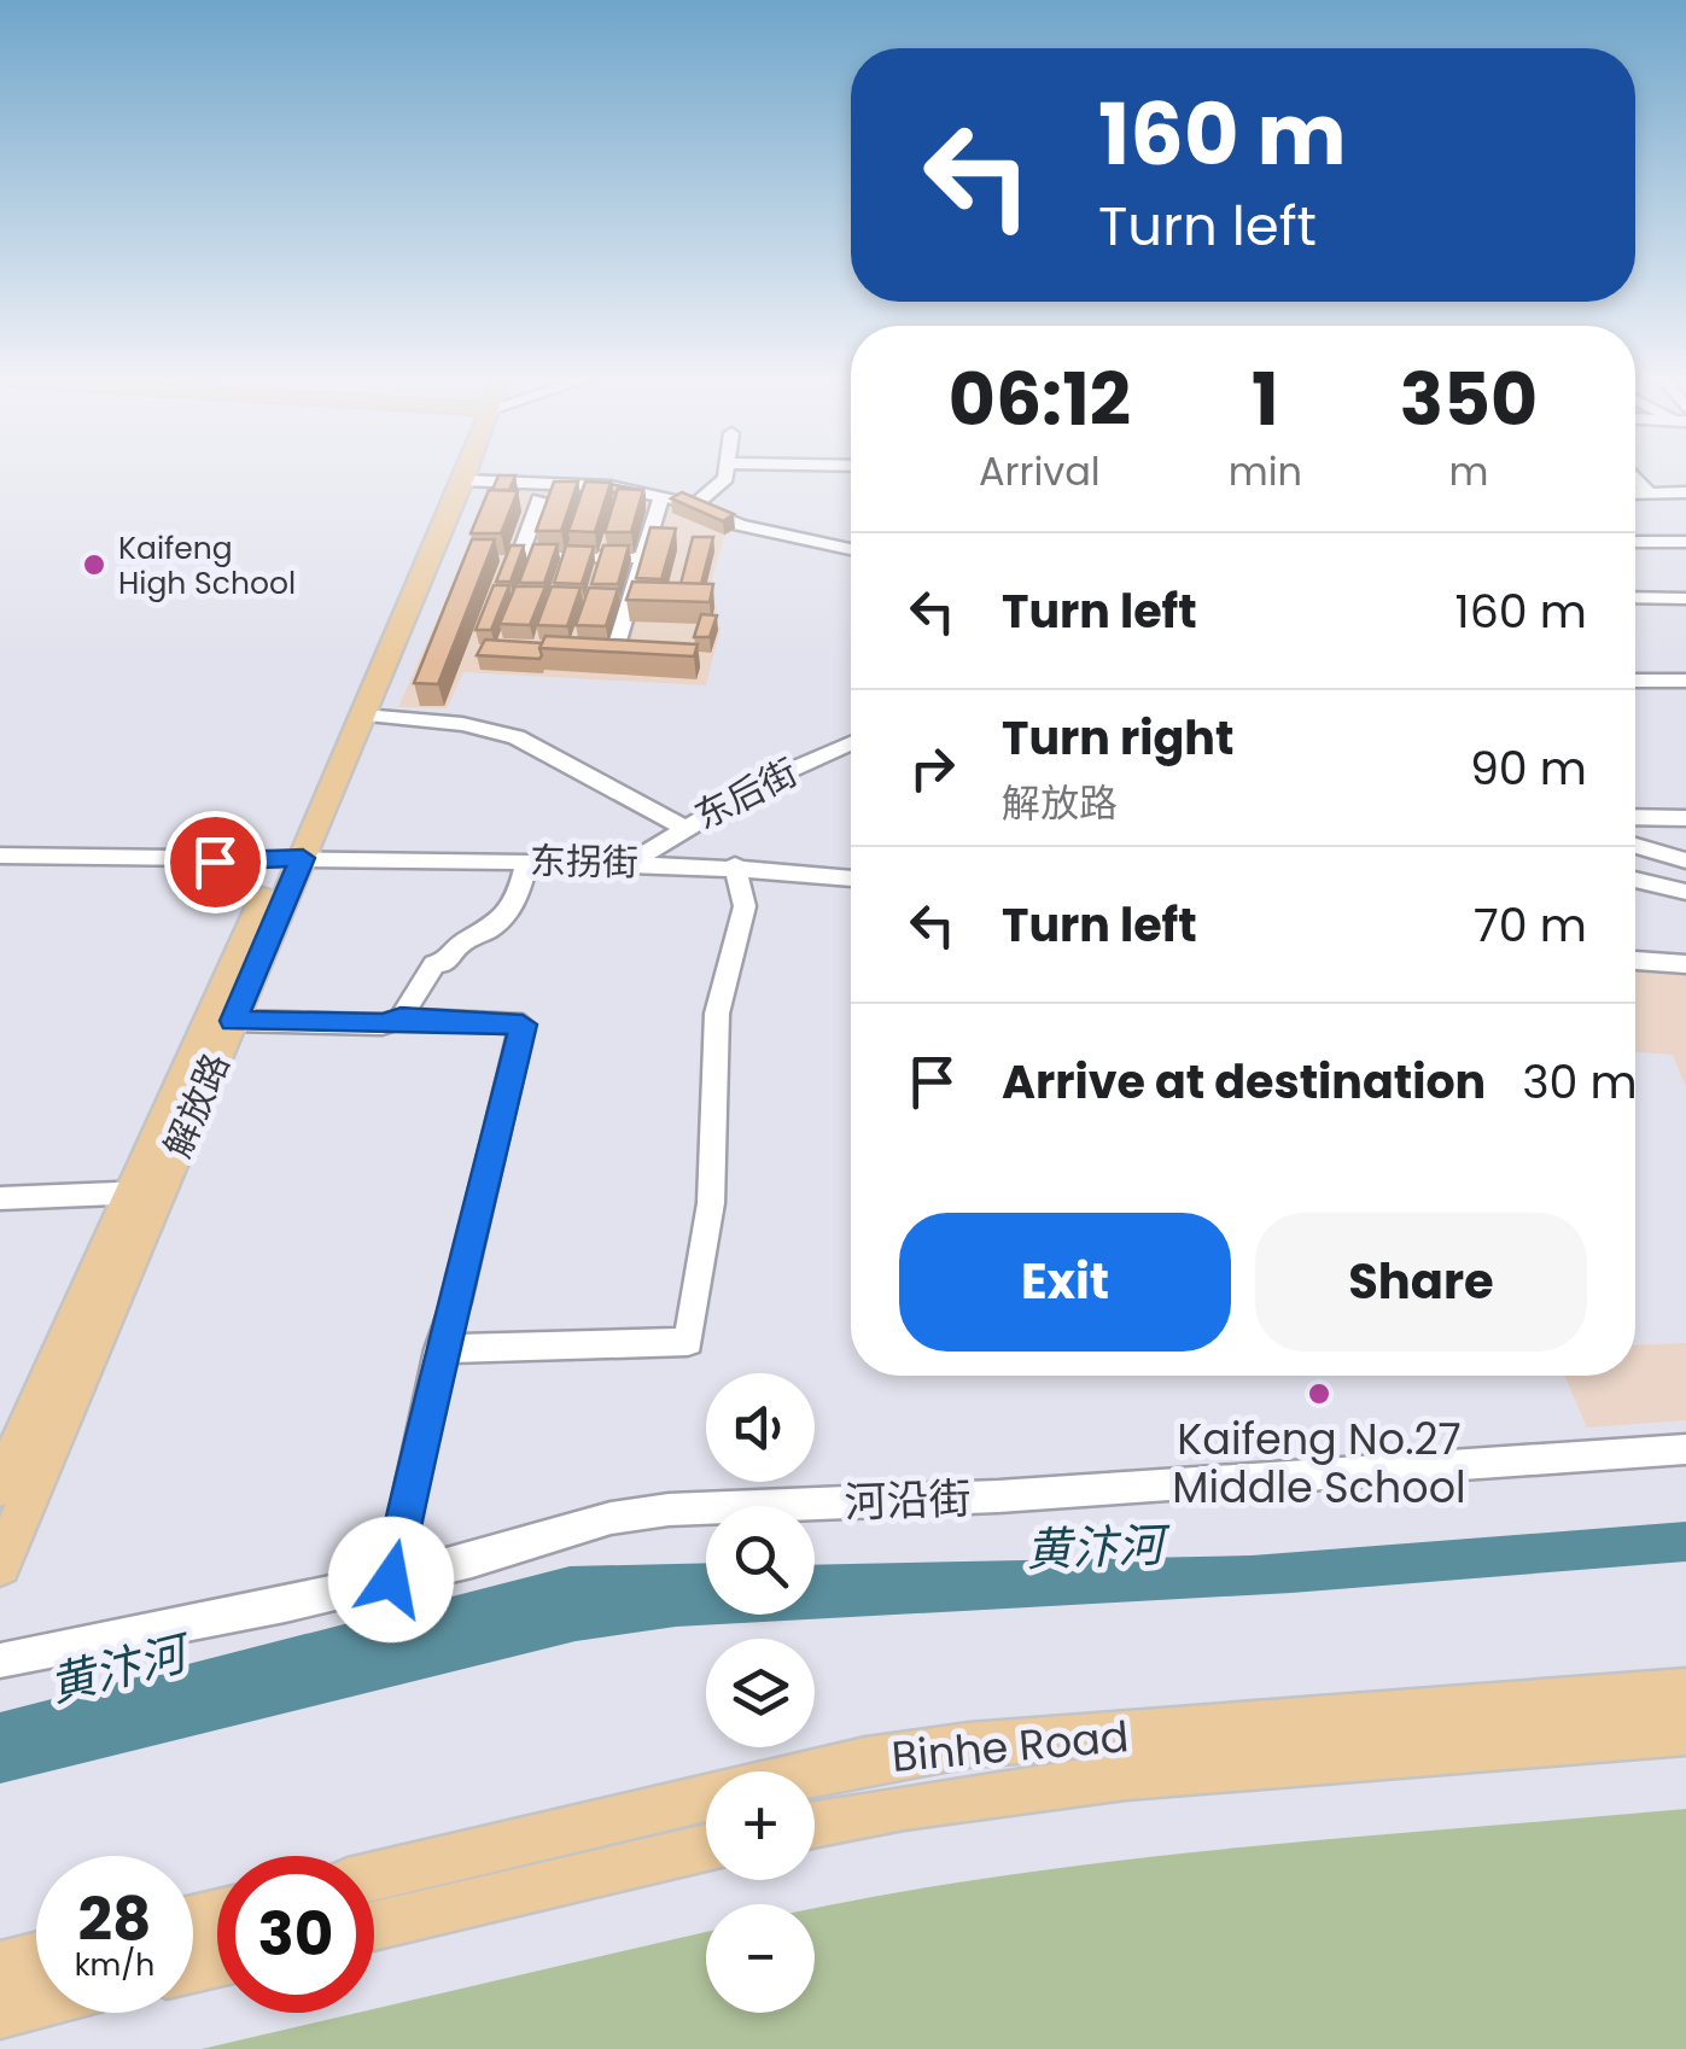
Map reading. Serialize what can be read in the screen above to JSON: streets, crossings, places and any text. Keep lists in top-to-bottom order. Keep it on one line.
{"streets":{"main road":["解放路","Binhe Road"],"street":["东后街","东拐街","河沿街"]},"crossings":[["东后街","东拐街"],["东拐街","解放路"]],"water":["黄汴河"],"places":["Kaifeng High School","Kaifeng No.27 Middle School"],"page":{"turn":["160 m","Turn left"],"eta":["06:12","Arrival","1","min","350","m"],"list":[{"name":"Turn left","value":"160 m"},{"name":"Turn right","note":"解放路","value":"90 m"},{"name":"Turn left","value":"70 m"},{"name":"Arrive at destination","value":"30 m"}],"buttons":["Exit","Share"],"map_buttons":["+","−"],"speed":"28 km/h","limit":"30"}}
